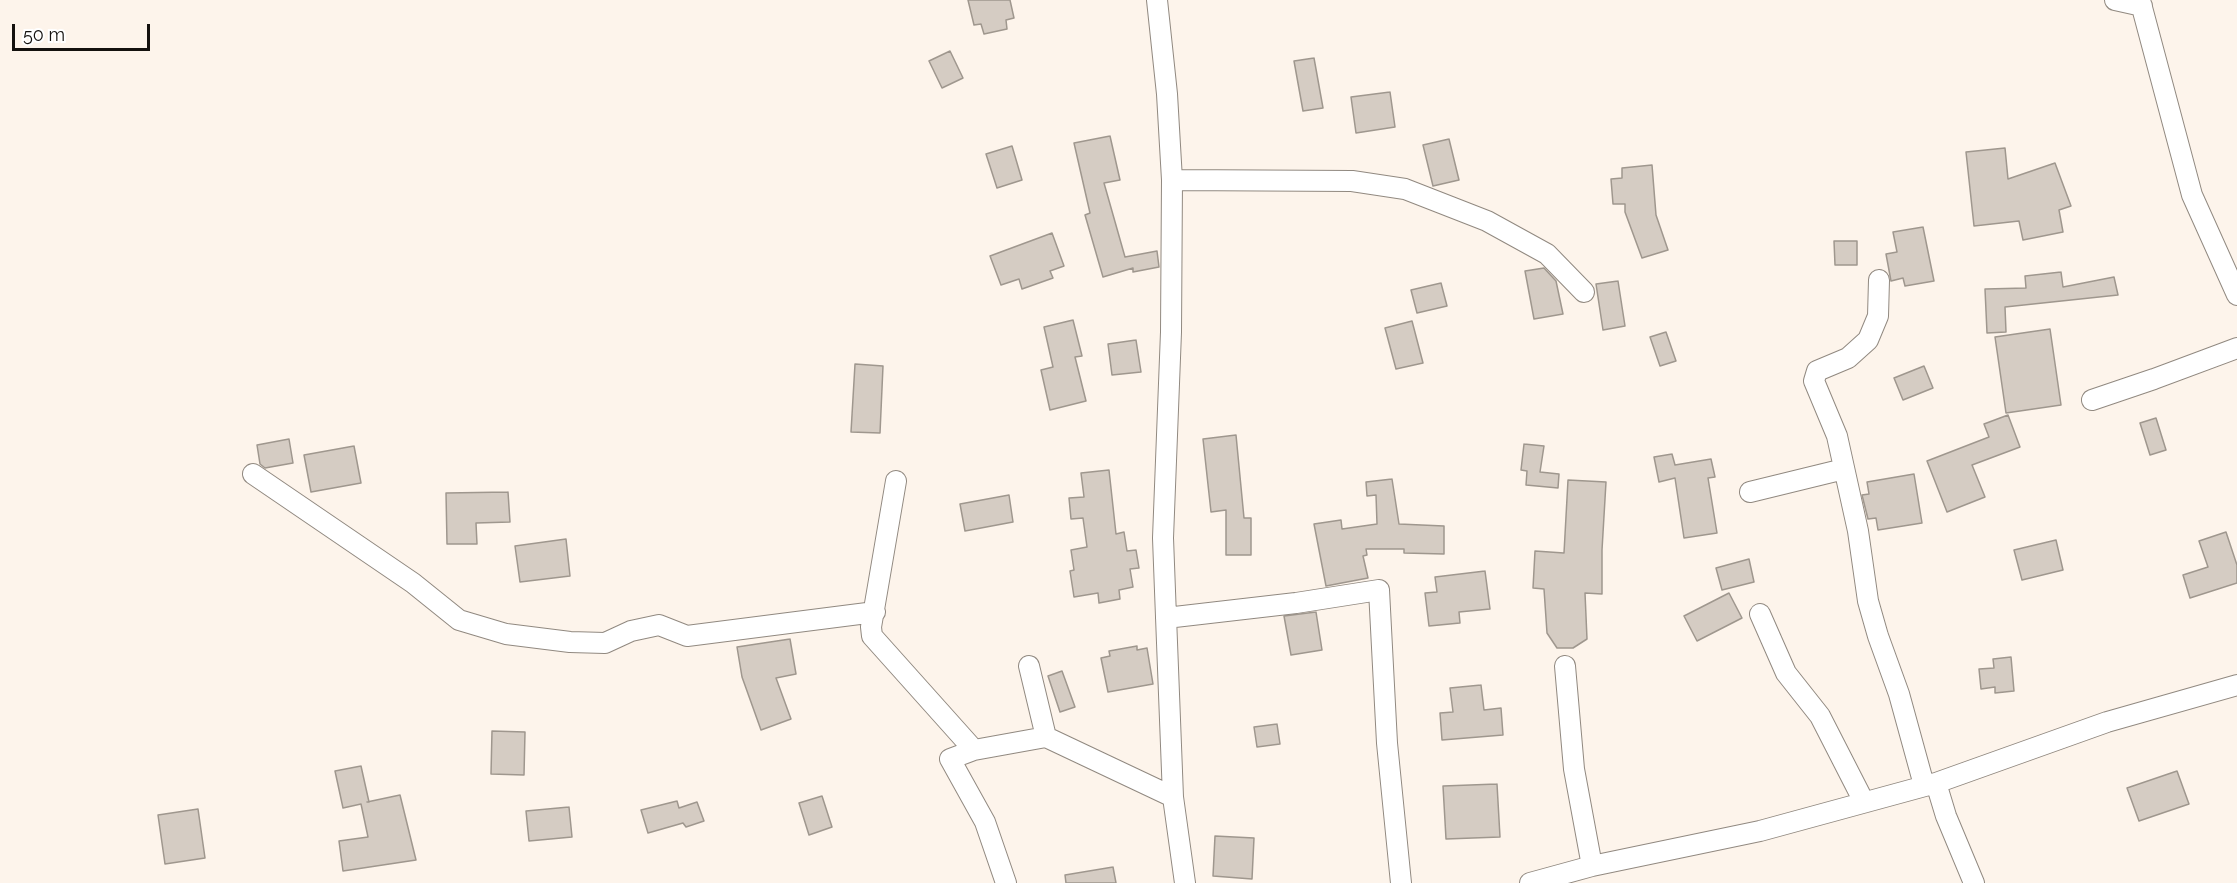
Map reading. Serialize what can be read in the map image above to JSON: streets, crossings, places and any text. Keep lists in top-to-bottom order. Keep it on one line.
{"scale_bar":"50 m"}
